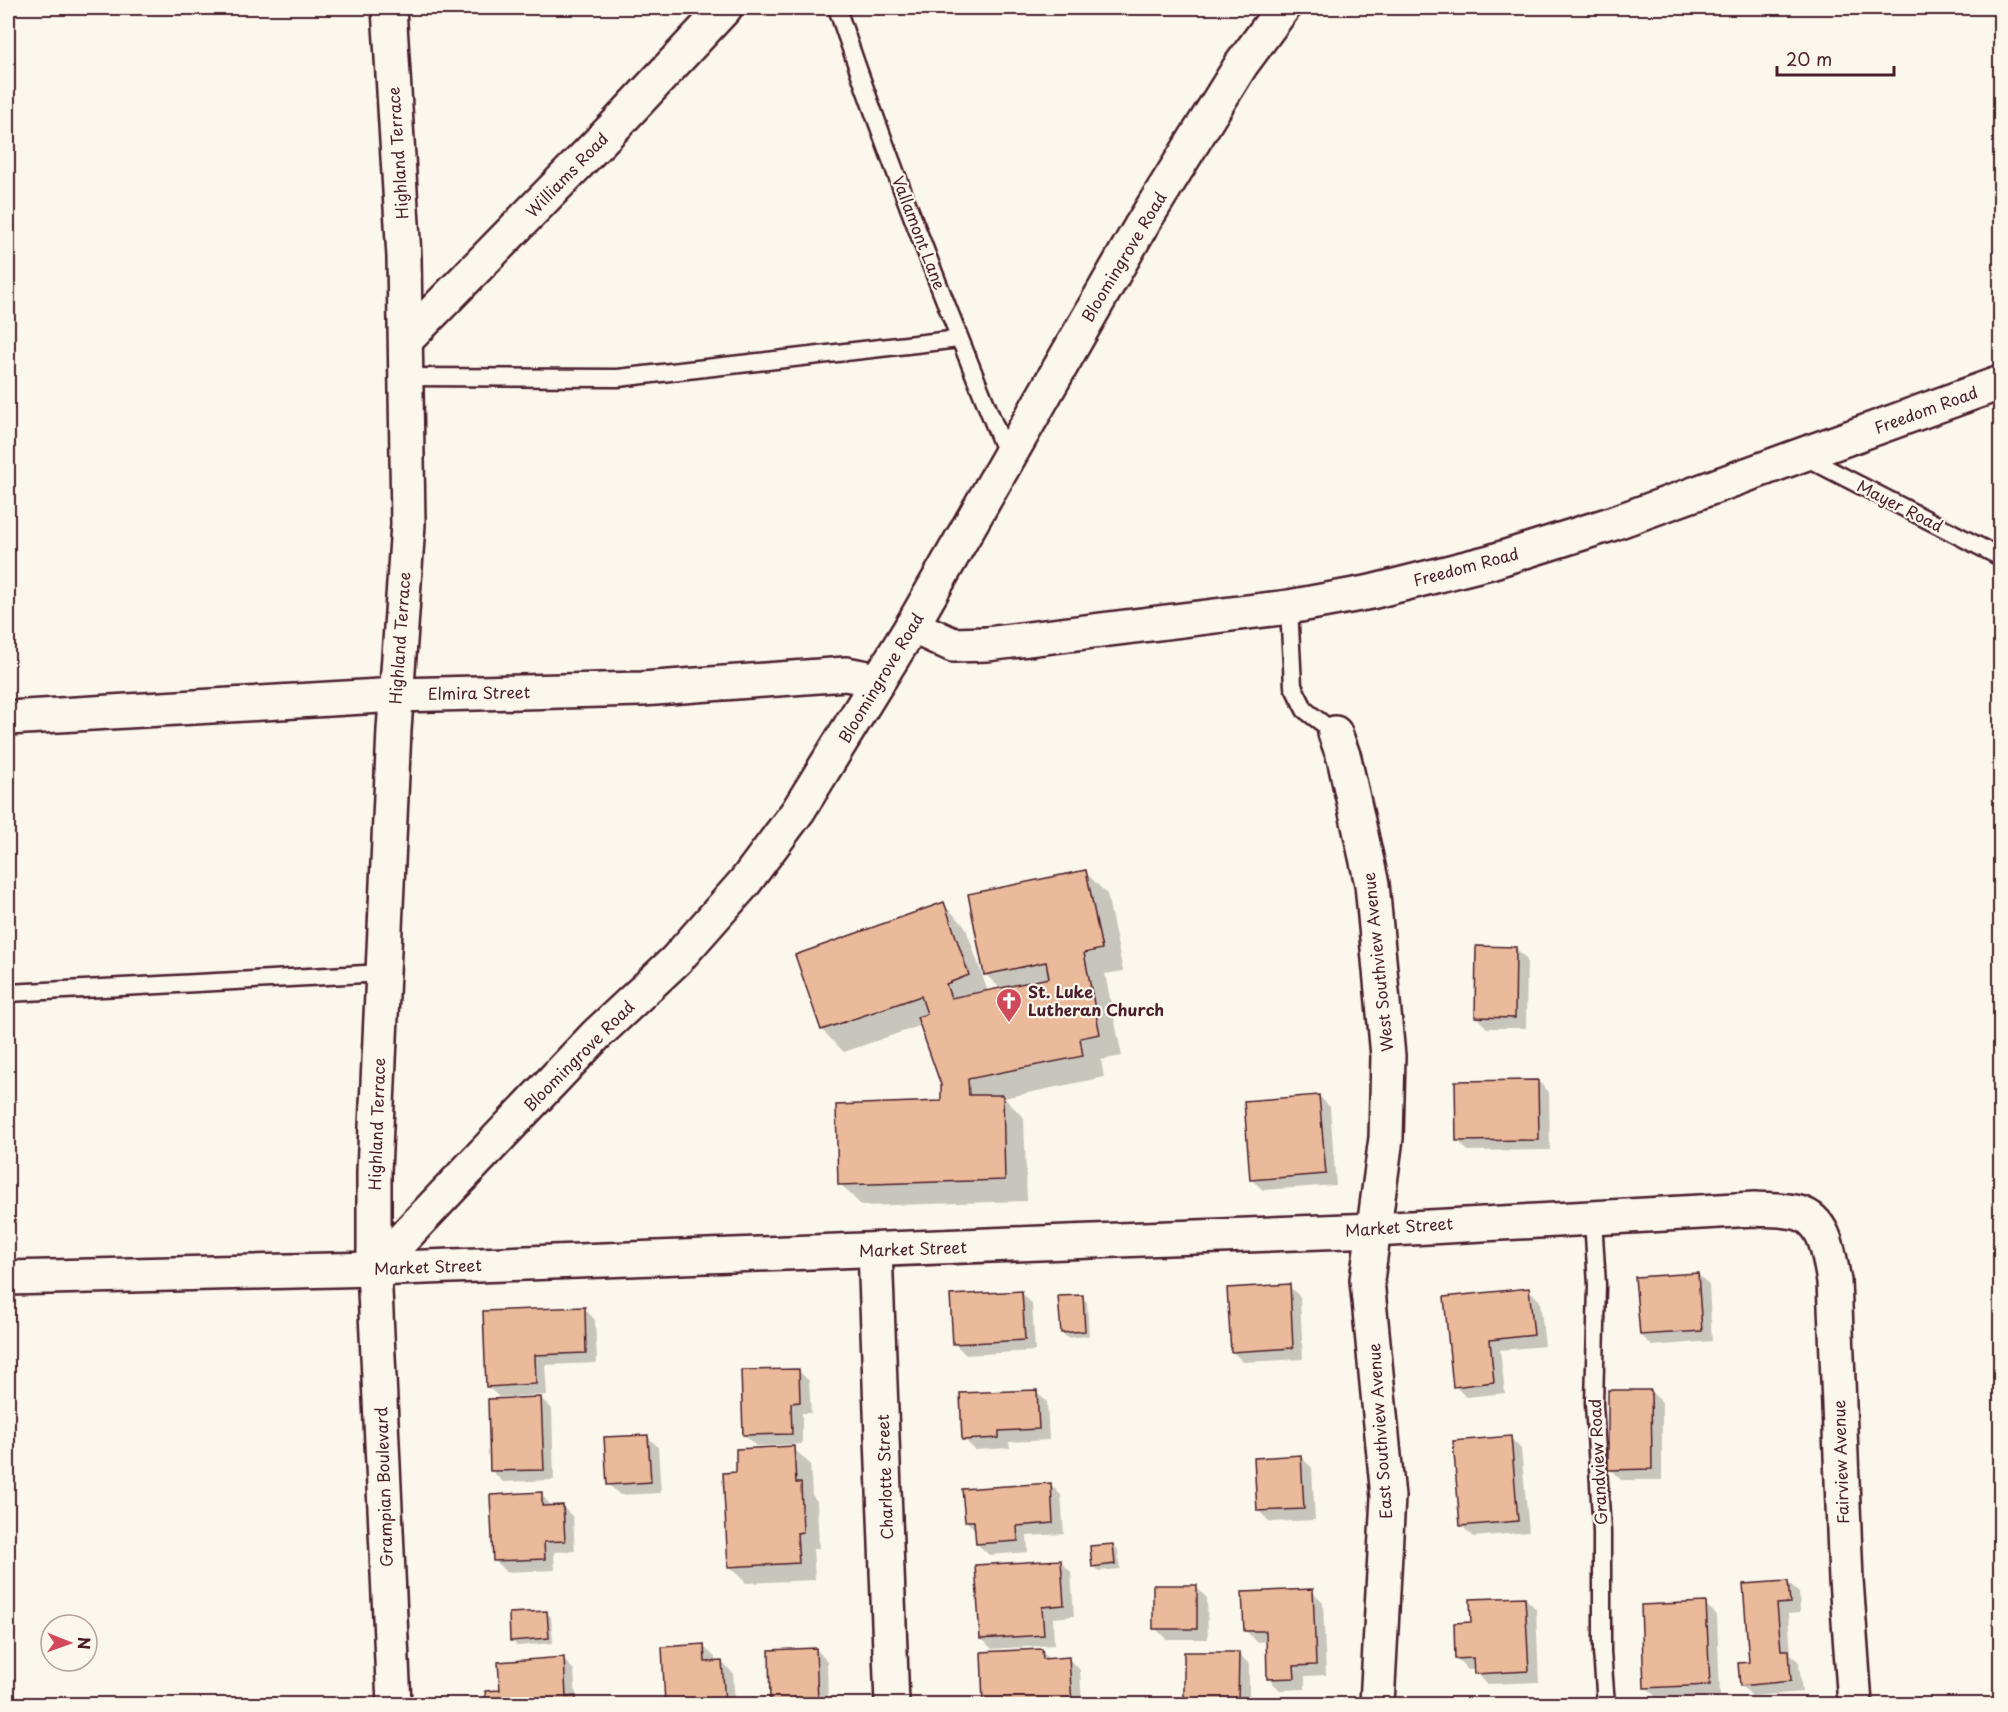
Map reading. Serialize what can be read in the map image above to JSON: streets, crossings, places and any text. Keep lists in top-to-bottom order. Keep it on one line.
{"streets":{"street":["Highland Terrace","Williams Road","Bloomingrove Road","Freedom Road","Elmira Street","West Southview Avenue","Market Street","East Southview Avenue","Fairview Avenue","Charlotte Street","Grampian Boulevard"],"lane":["Vallamont Lane","Mayer Road","Grandview Road"]},"crossings":[["Highland Terrace","Williams Road"],["Highland Terrace","Bloomingrove Road"],["Highland Terrace","Elmira Street"],["Highland Terrace","Market Street"],["Highland Terrace","Grampian Boulevard"],["Vallamont Lane","Bloomingrove Road"],["Bloomingrove Road","Freedom Road"],["Bloomingrove Road","Elmira Street"],["Bloomingrove Road","Market Street"],["Bloomingrove Road","Grampian Boulevard"],["Freedom Road","Mayer Road"],["Freedom Road","West Southview Avenue"],["West Southview Avenue","Market Street"],["West Southview Avenue","East Southview Avenue"],["Market Street","East Southview Avenue"],["Market Street","Grandview Road"],["Market Street","Fairview Avenue"],["Market Street","Charlotte Street"],["Market Street","Grampian Boulevard"]],"places":{"church":["St. Luke Lutheran Church"]},"scale_bar":"20 m","north":"right"}
